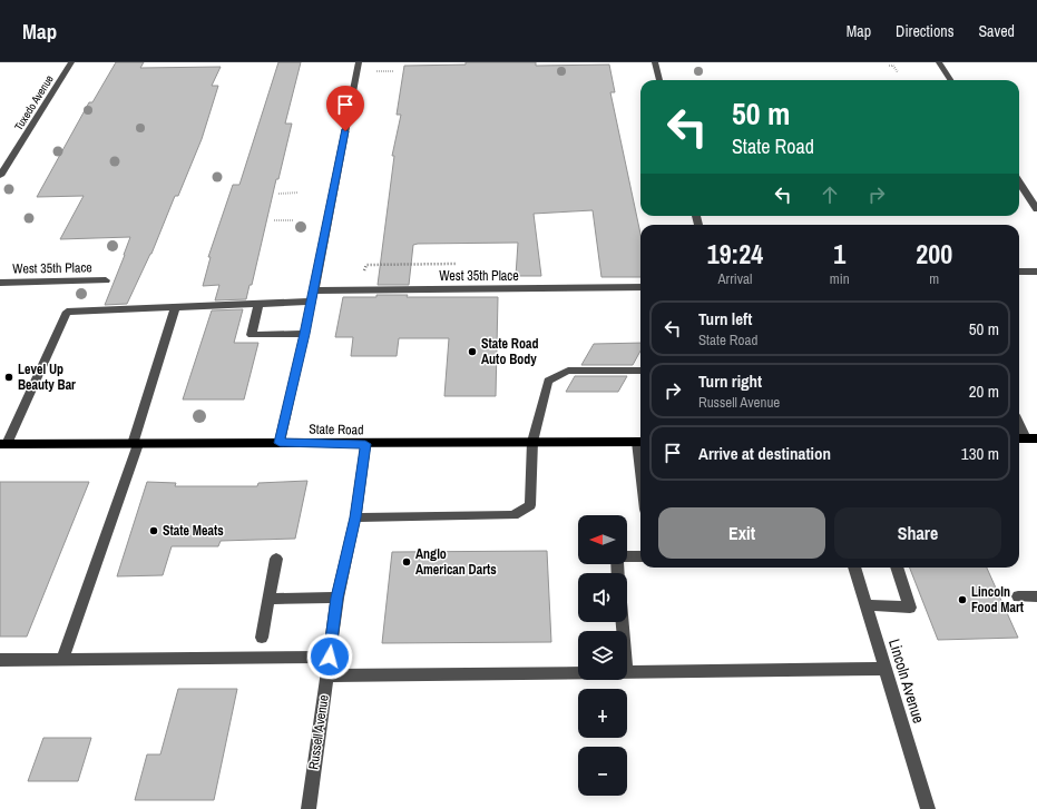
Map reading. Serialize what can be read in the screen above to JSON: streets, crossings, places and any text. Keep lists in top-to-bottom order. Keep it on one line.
{"streets":{"main road":["State Road"],"street":["Tuxedo Avenue","West 35th Place","Lincoln Avenue","Russell Avenue"]},"crossings":[["State Road","Russell Avenue"]],"places":["State Road Auto Body","Level Up Beauty Bar","State Meats","Anglo American Darts","Lincoln Food Mart"],"north":"left","page":{"header":"Map","nav":["Map","Directions","Saved"],"turn":["50 m","State Road"],"eta":["19:24","Arrival","1","min","200","m"],"list":[{"name":"Turn left","note":"State Road","value":"50 m"},{"name":"Turn right","note":"Russell Avenue","value":"20 m"},{"name":"Arrive at destination","value":"130 m"}],"buttons":["Exit","Share"],"map_buttons":["+","−"]}}
